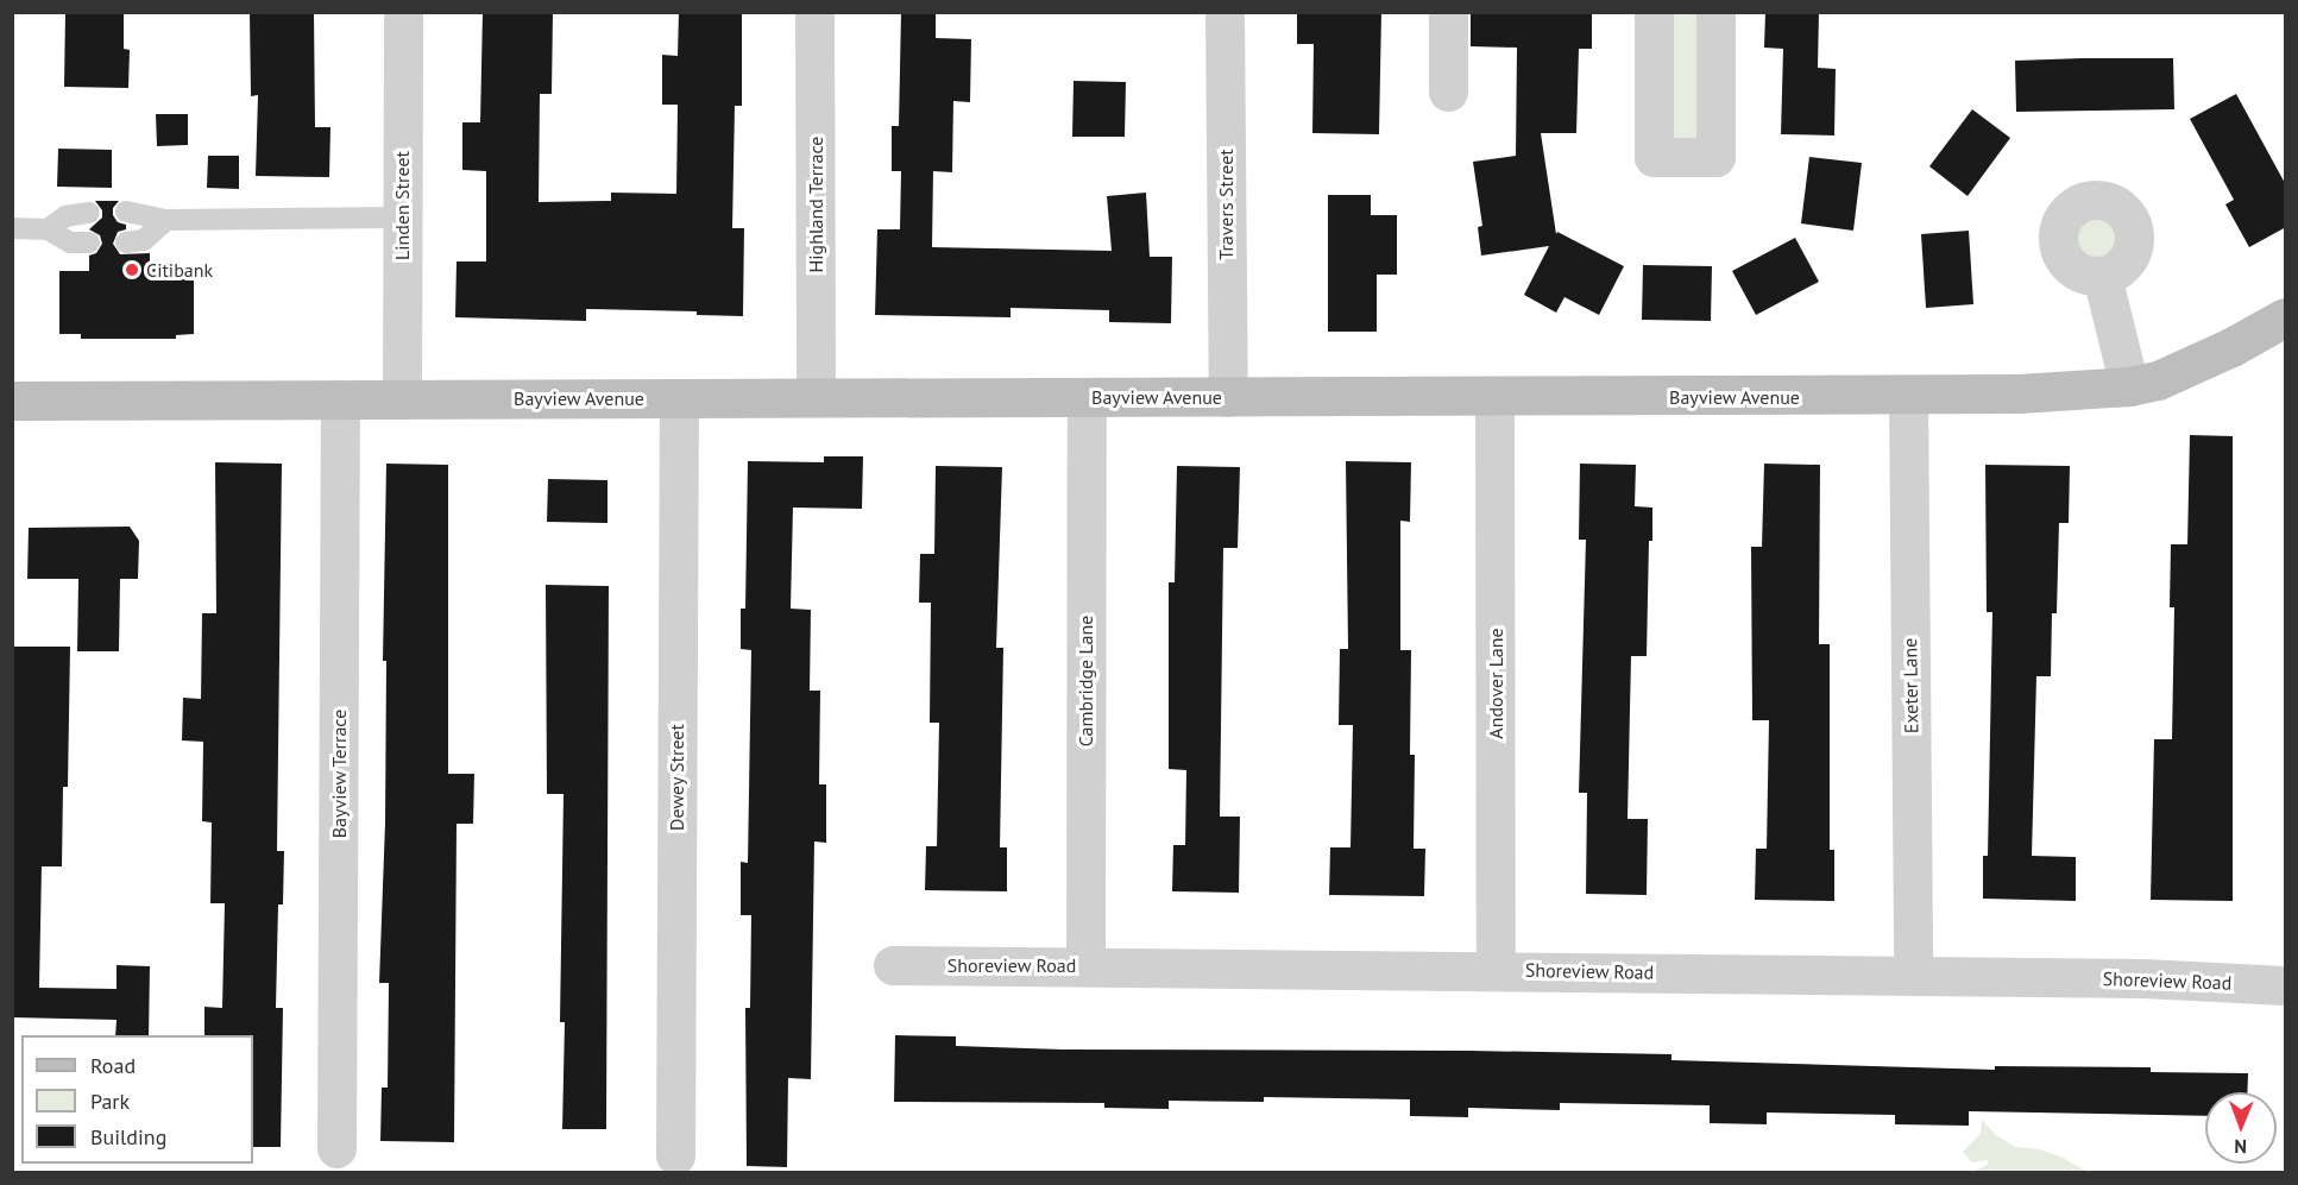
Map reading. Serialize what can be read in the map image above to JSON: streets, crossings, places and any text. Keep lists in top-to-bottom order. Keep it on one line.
{"streets":{"street":["Highland Terrace","Travers Street","Linden Street","Bayview Avenue","Cambridge Lane","Andover Lane","Exeter Lane","Bayview Terrace","Dewey Street","Shoreview Road"]},"crossings":[["Highland Terrace","Bayview Avenue"],["Travers Street","Bayview Avenue"],["Linden Street","Bayview Avenue"],["Bayview Avenue","Cambridge Lane"],["Bayview Avenue","Andover Lane"],["Bayview Avenue","Exeter Lane"],["Bayview Avenue","Bayview Terrace"],["Bayview Avenue","Dewey Street"],["Cambridge Lane","Shoreview Road"],["Andover Lane","Shoreview Road"],["Exeter Lane","Shoreview Road"]],"places":["Citibank"],"legend":["Road","Park","Building"],"north":"bottom"}
